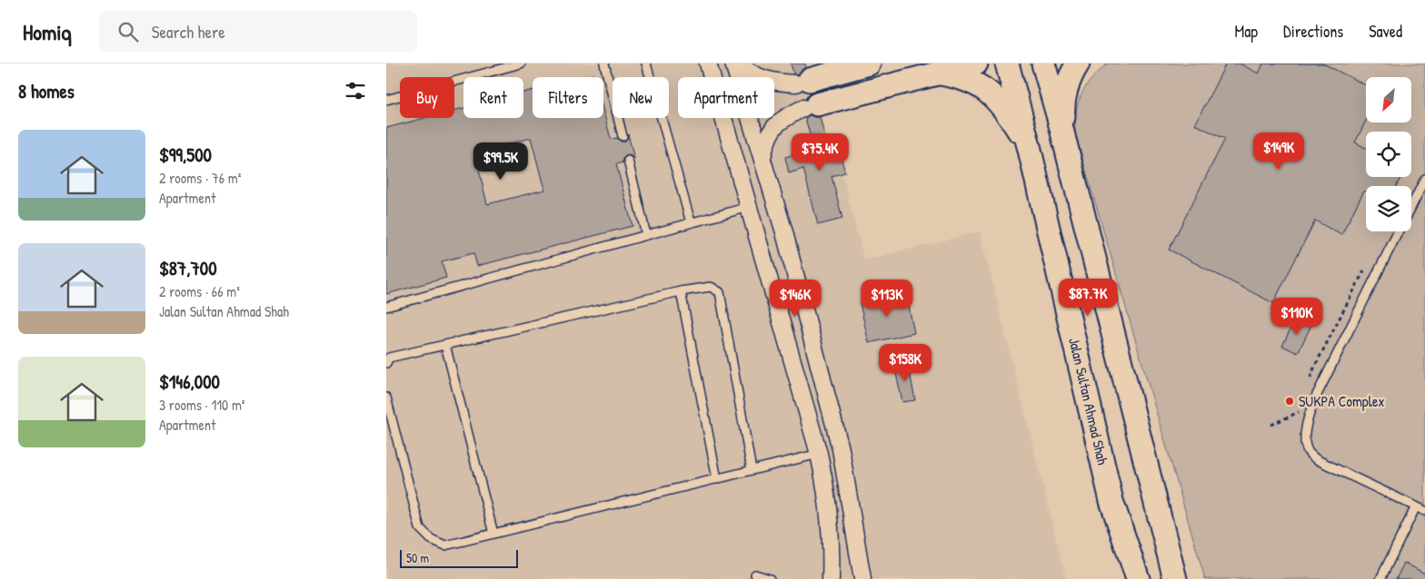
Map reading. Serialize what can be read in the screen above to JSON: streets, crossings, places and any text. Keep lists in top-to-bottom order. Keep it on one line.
{"streets":{"main road":["Jalan Sultan Ahmad Shah"]},"places":["SUKPA Complex"],"scale_bar":"50 m","north":"bottom left","page":{"header":"Homiq","search":"Search here","nav":["Map","Directions","Saved"],"heading":"8 homes","chip":["Buy","Rent","Filters","New","Apartment"],"list":[{"name":"$99,500","note":"2 rooms · 76 m² · Apartment"},{"name":"$87,700","note":"2 rooms · 66 m² · Jalan Sultan Ahmad Shah"},{"name":"$146,000","note":"3 rooms · 110 m² · Apartment"}],"price":["$149K","$75.4K","$99.5K","$87.7K","$146K","$113K","$110K","$158K"],"scale":"50 m"}}
